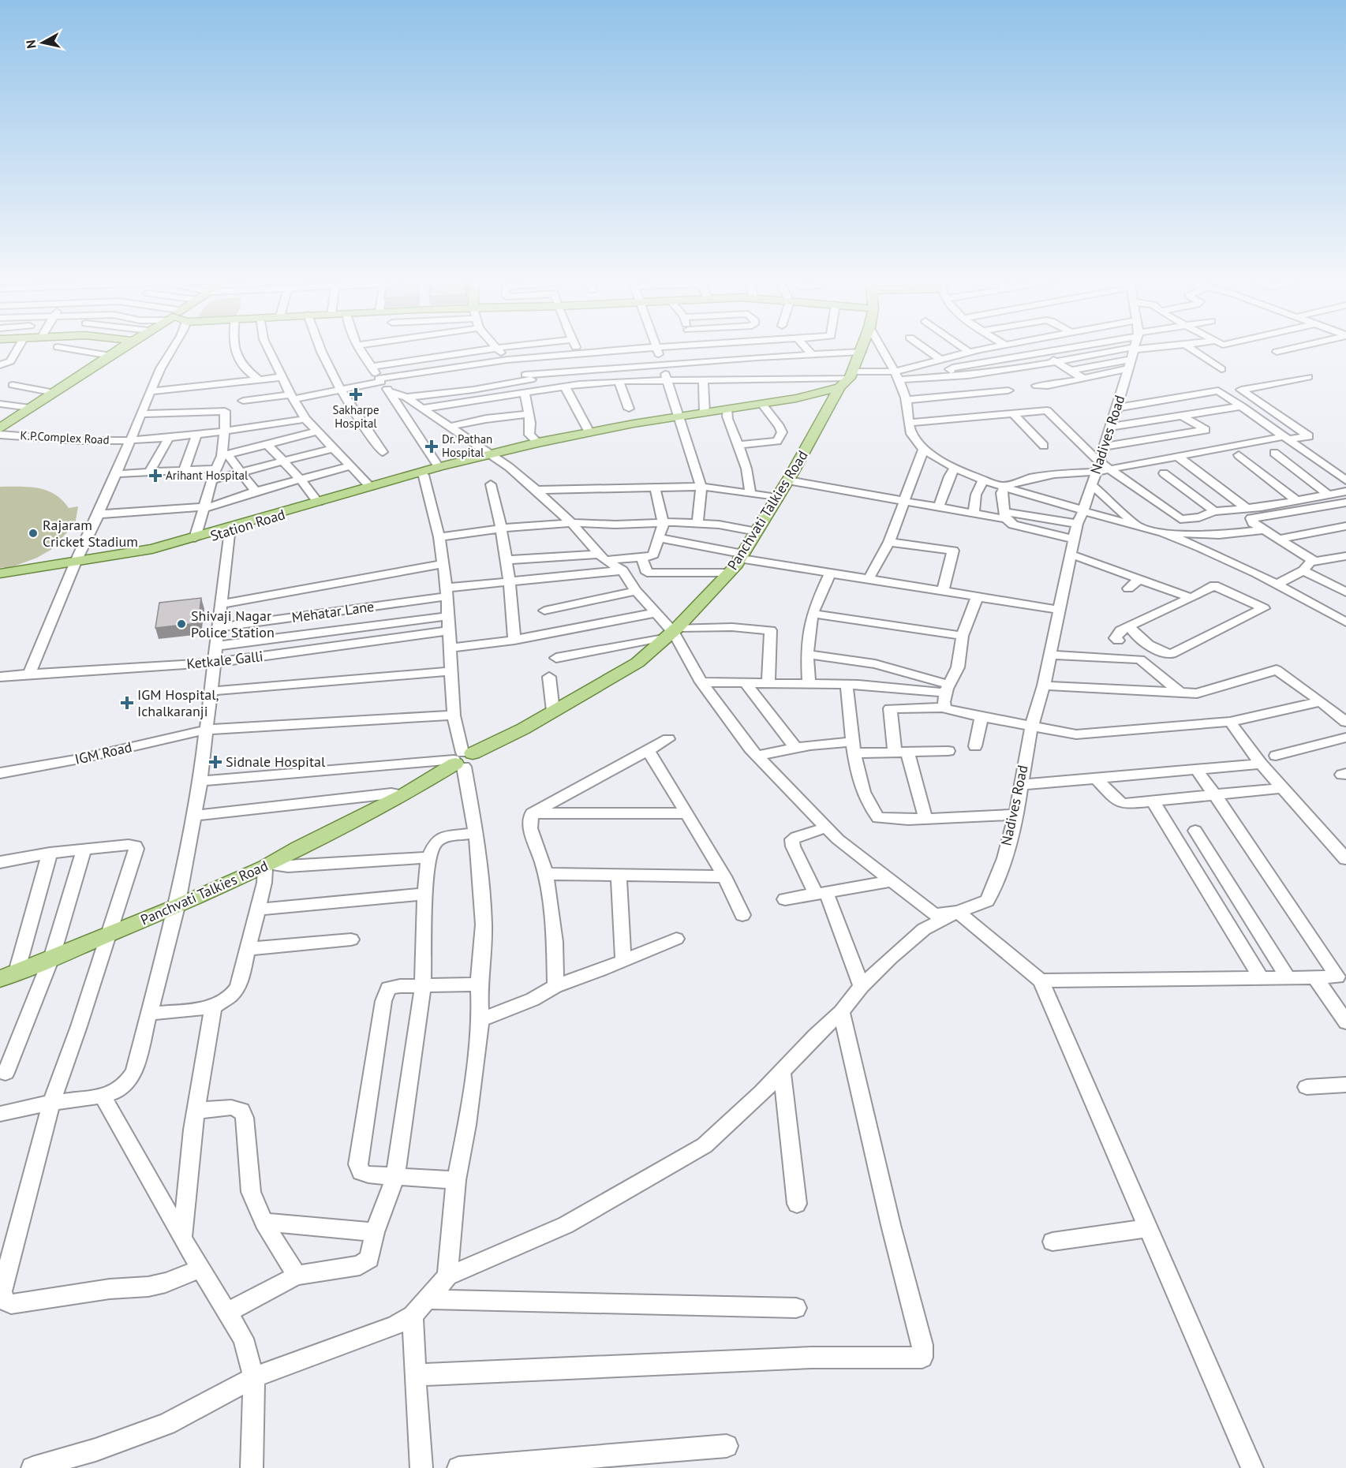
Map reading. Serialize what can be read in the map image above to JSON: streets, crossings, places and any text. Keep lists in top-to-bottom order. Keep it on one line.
{"streets":{"main road":["Panchvati Talkies Road","Station Road"],"street":["Nadives Road","K.P.Complex Road","Mehatar Lane","Ketkale Galli","IGM Road"]},"crossings":[["Nadives Road","Panchvati Talkies Road"],["Nadives Road","Mehatar Lane"]],"places":{"health":["Sakharpe Hospital","Dr. Pathan Hospital","Arihant Hospital","IGM Hospital, Ichalkaranji","Sidnale Hospital"],"other":["Rajaram Cricket Stadium","Shivaji Nagar Police Station"]},"north":"left"}
